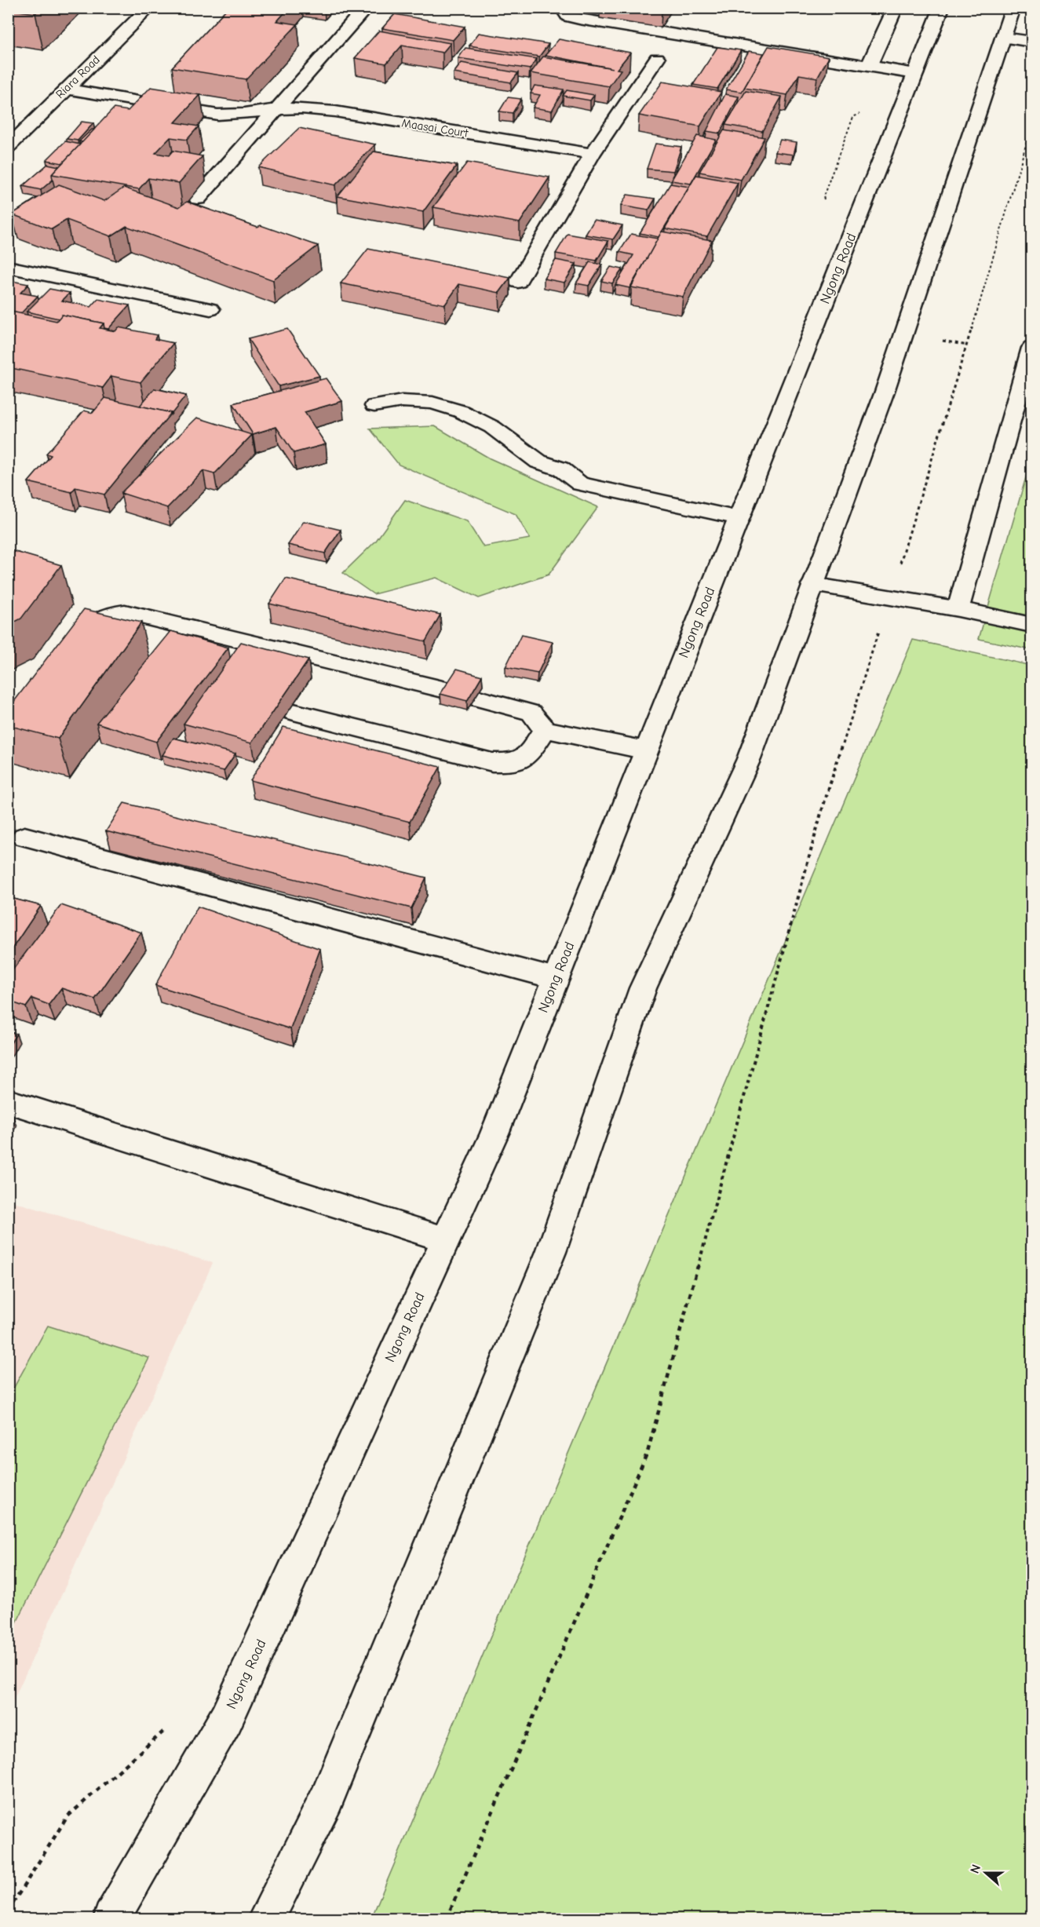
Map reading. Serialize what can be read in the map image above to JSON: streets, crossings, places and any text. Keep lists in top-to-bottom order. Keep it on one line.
{"streets":{"main road":["Riara Road","Maasai Court","Ngong Road"]},"crossings":[["Riara Road","Maasai Court"]],"north":"left"}
